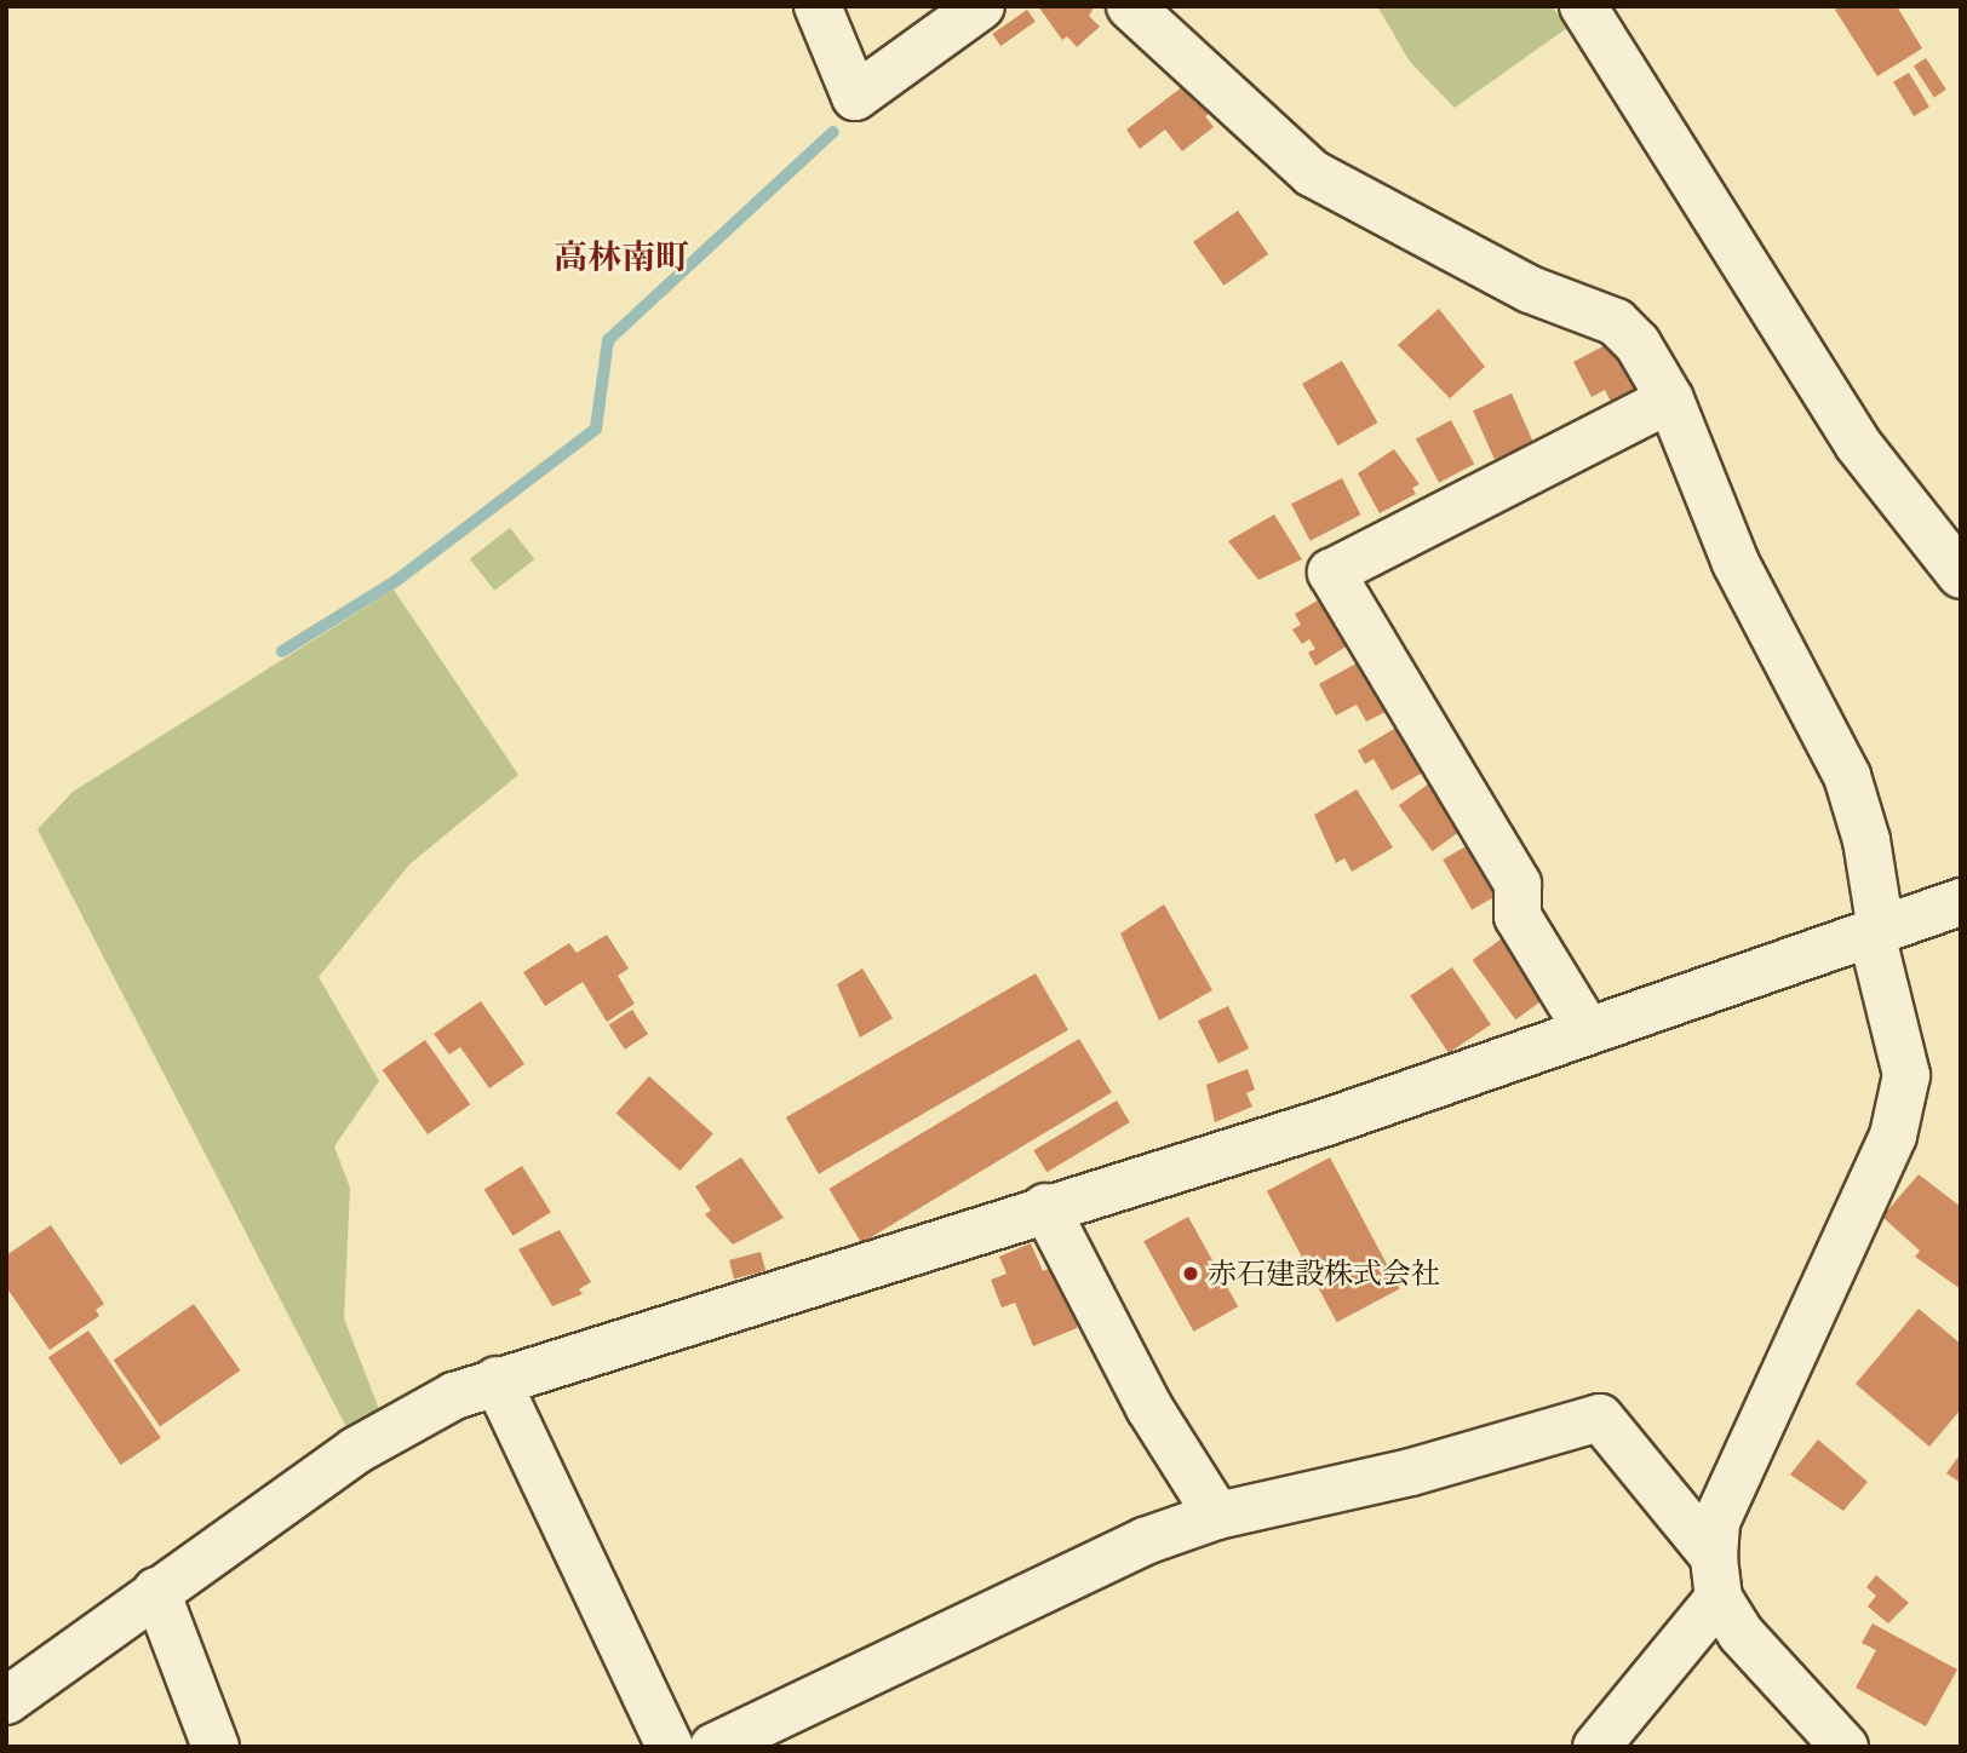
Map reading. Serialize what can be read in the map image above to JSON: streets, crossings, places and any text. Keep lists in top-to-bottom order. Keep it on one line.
{"districts":["高林南町"],"places":["赤石建設株式会社"]}
